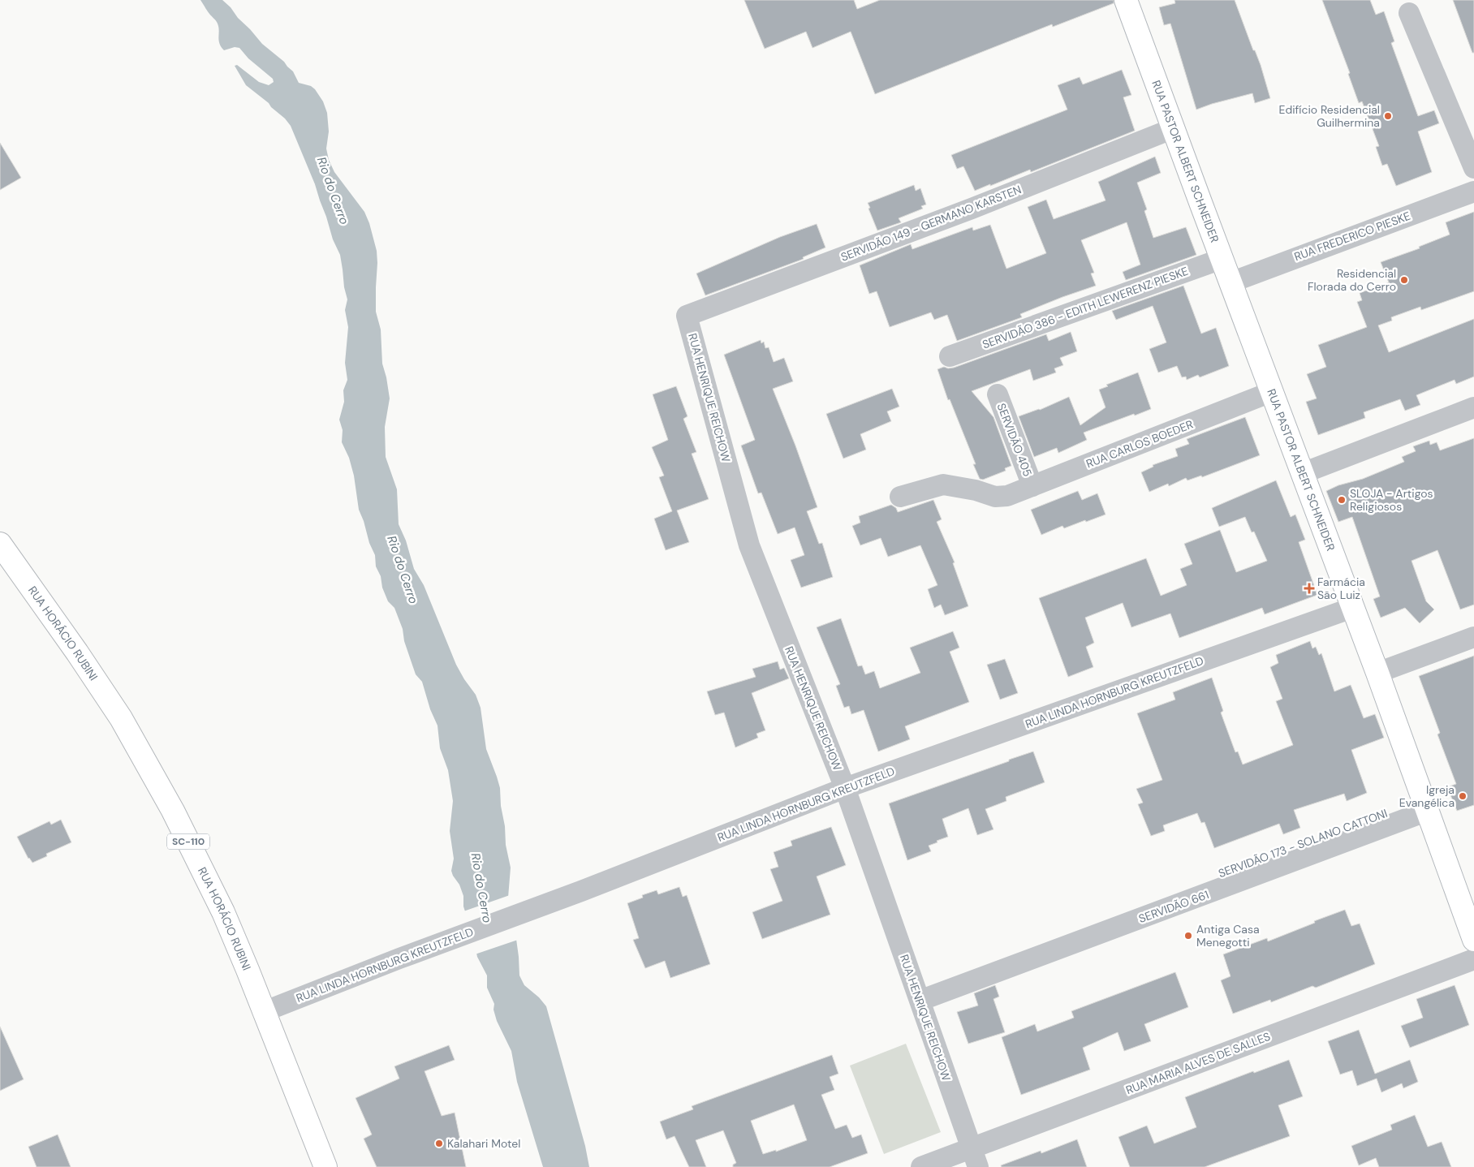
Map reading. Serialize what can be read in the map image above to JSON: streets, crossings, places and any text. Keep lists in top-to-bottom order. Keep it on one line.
{"streets":{"main road":["RUA PASTOR ALBERT SCHNEIDER","RUA HORÁCIO RUBINI","SC-110"],"street":["SERVIDÃO 149 - GERMANO KARSTEN","RUA FREDERICO PIESKE","SERVIDÃO 386 - EDITH LEWERENZ PIESKE","RUA HENRIQUE REICHOW","SERVIDÃO 405","RUA CARLOS BOEDER","RUA LINDA HORNBURG KREUTZFELD","SERVIDÃO 173 - SOLANO CATTONI","SERVIDÃO 661","RUA MARIA ALVES DE SALLES"]},"crossings":[["RUA PASTOR ALBERT SCHNEIDER","SERVIDÃO 149 - GERMANO KARSTEN"],["RUA PASTOR ALBERT SCHNEIDER","RUA FREDERICO PIESKE"],["RUA PASTOR ALBERT SCHNEIDER","SERVIDÃO 386 - EDITH LEWERENZ PIESKE"],["RUA PASTOR ALBERT SCHNEIDER","RUA CARLOS BOEDER"],["RUA PASTOR ALBERT SCHNEIDER","RUA LINDA HORNBURG KREUTZFELD"],["RUA PASTOR ALBERT SCHNEIDER","SERVIDÃO 173 - SOLANO CATTONI"],["RUA PASTOR ALBERT SCHNEIDER","SERVIDÃO 661"],["SERVIDÃO 149 - GERMANO KARSTEN","RUA HENRIQUE REICHOW"],["RUA HENRIQUE REICHOW","RUA LINDA HORNBURG KREUTZFELD"],["RUA HENRIQUE REICHOW","SERVIDÃO 661"],["RUA HENRIQUE REICHOW","RUA MARIA ALVES DE SALLES"],["SERVIDÃO 405","RUA CARLOS BOEDER"],["RUA HORÁCIO RUBINI","RUA LINDA HORNBURG KREUTZFELD"],["SERVIDÃO 173 - SOLANO CATTONI","SERVIDÃO 661"]],"water":["Rio do Cerro"],"places":{"other":["Edifício Residencial Guilhermina","Residencial Florada do Cerro","SLOJA - Artigos Religiosos","Igreja Evangélica","Antiga Casa Menegotti","Kalahari Motel"],"health":["Farmácia São Luiz"]}}
